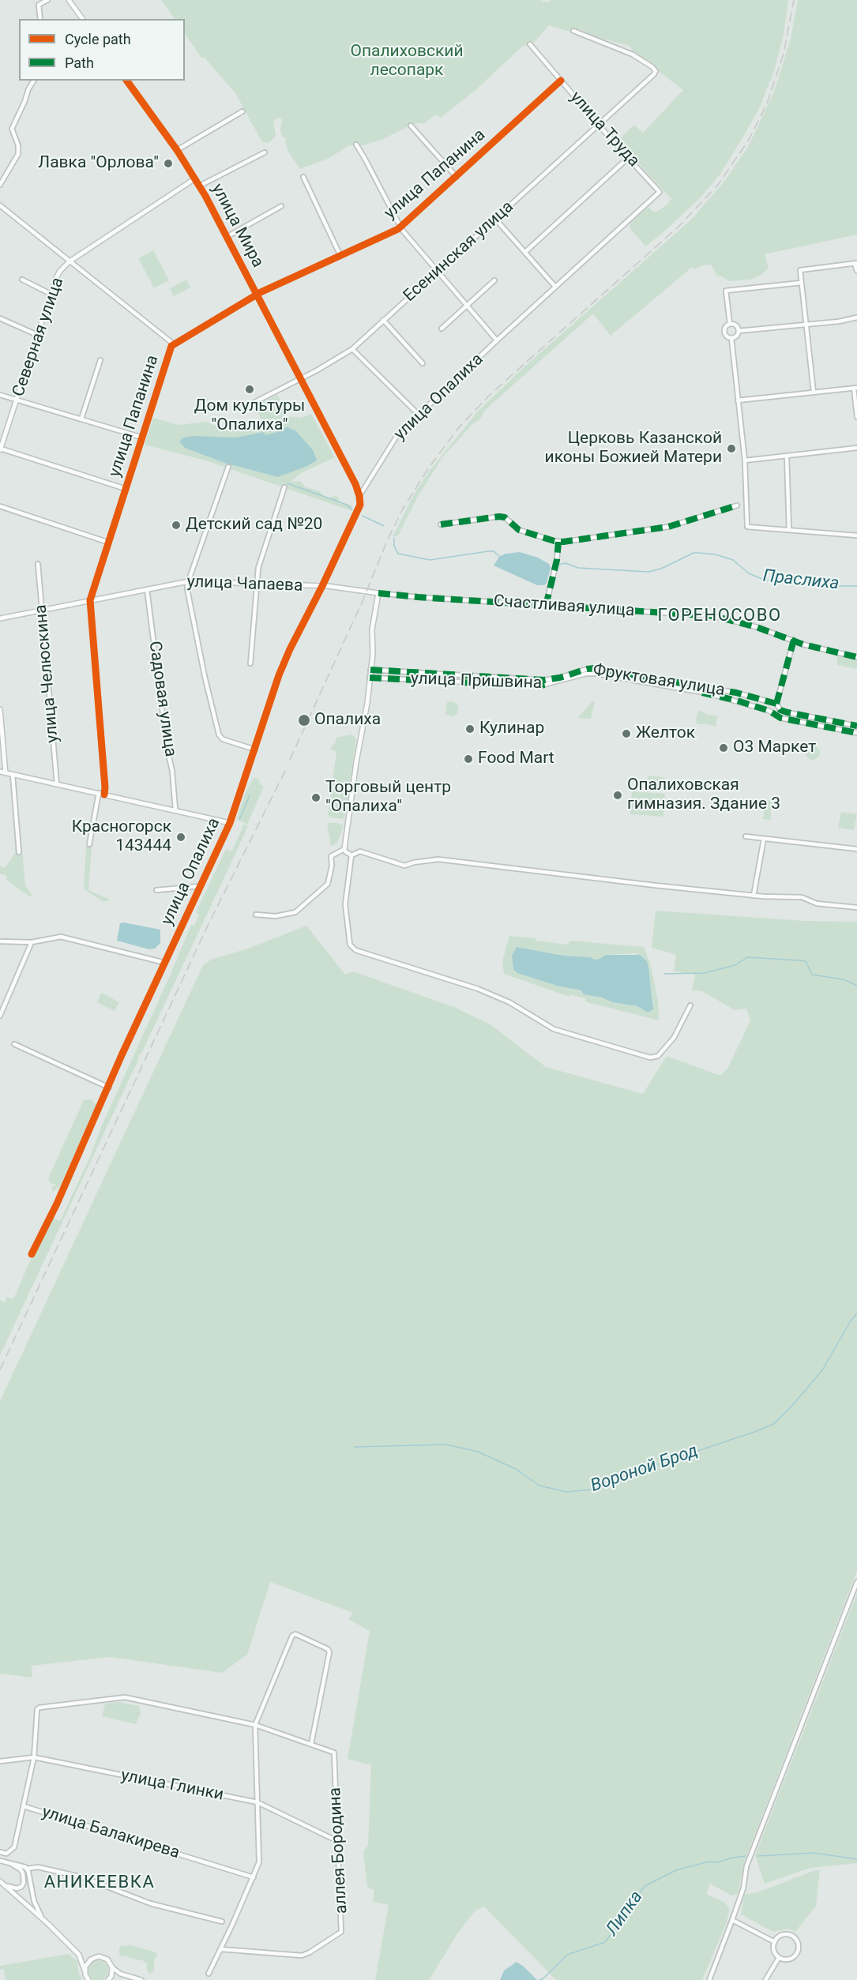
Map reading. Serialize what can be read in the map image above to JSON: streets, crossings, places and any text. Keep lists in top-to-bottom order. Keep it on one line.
{"streets":{"street":["улица Труда","улица Папанина","улица Мира","Есенинская улица","Северная улица","улица Опалиха","улица Чапаева","Счастливая улица","улица Челюскина","Фруктовая улица","улица Пришвина","Садовая улица","улица Глинки","улица Балакирева","аллея Бородина"]},"crossings":[["улица Труда","улица Папанина"],["улица Труда","Есенинская улица"],["улица Труда","улица Опалиха"],["улица Папанина","улица Мира"],["улица Папанина","улица Чапаева"],["улица Мира","Есенинская улица"],["улица Мира","Северная улица"],["улица Мира","улица Опалиха"],["улица Опалиха","улица Чапаева"],["улица Чапаева","Счастливая улица"],["улица Чапаева","улица Челюскина"],["улица Чапаева","Садовая улица"],["улица Глинки","аллея Бородина"]],"districts":["ГОРЕНОСОВО","АНИКЕЕВКА"],"water":["Праслиха","Вороной Брод","Липка"],"parks":["Опалиховский лесопарк"],"places":["Лавка \"Орлова\"","Дом культуры \"Опалиха\"","Церковь Казанской иконы Божией Матери","Детский сад №20","Опалиха","Кулинар","Желток","О3 Маркет","Food Mart","Опалиховская гимназия. Здание 3","Торговый центр \"Опалиха\"","Красногорск 143444"],"legend":["Cycle path","Path"]}
